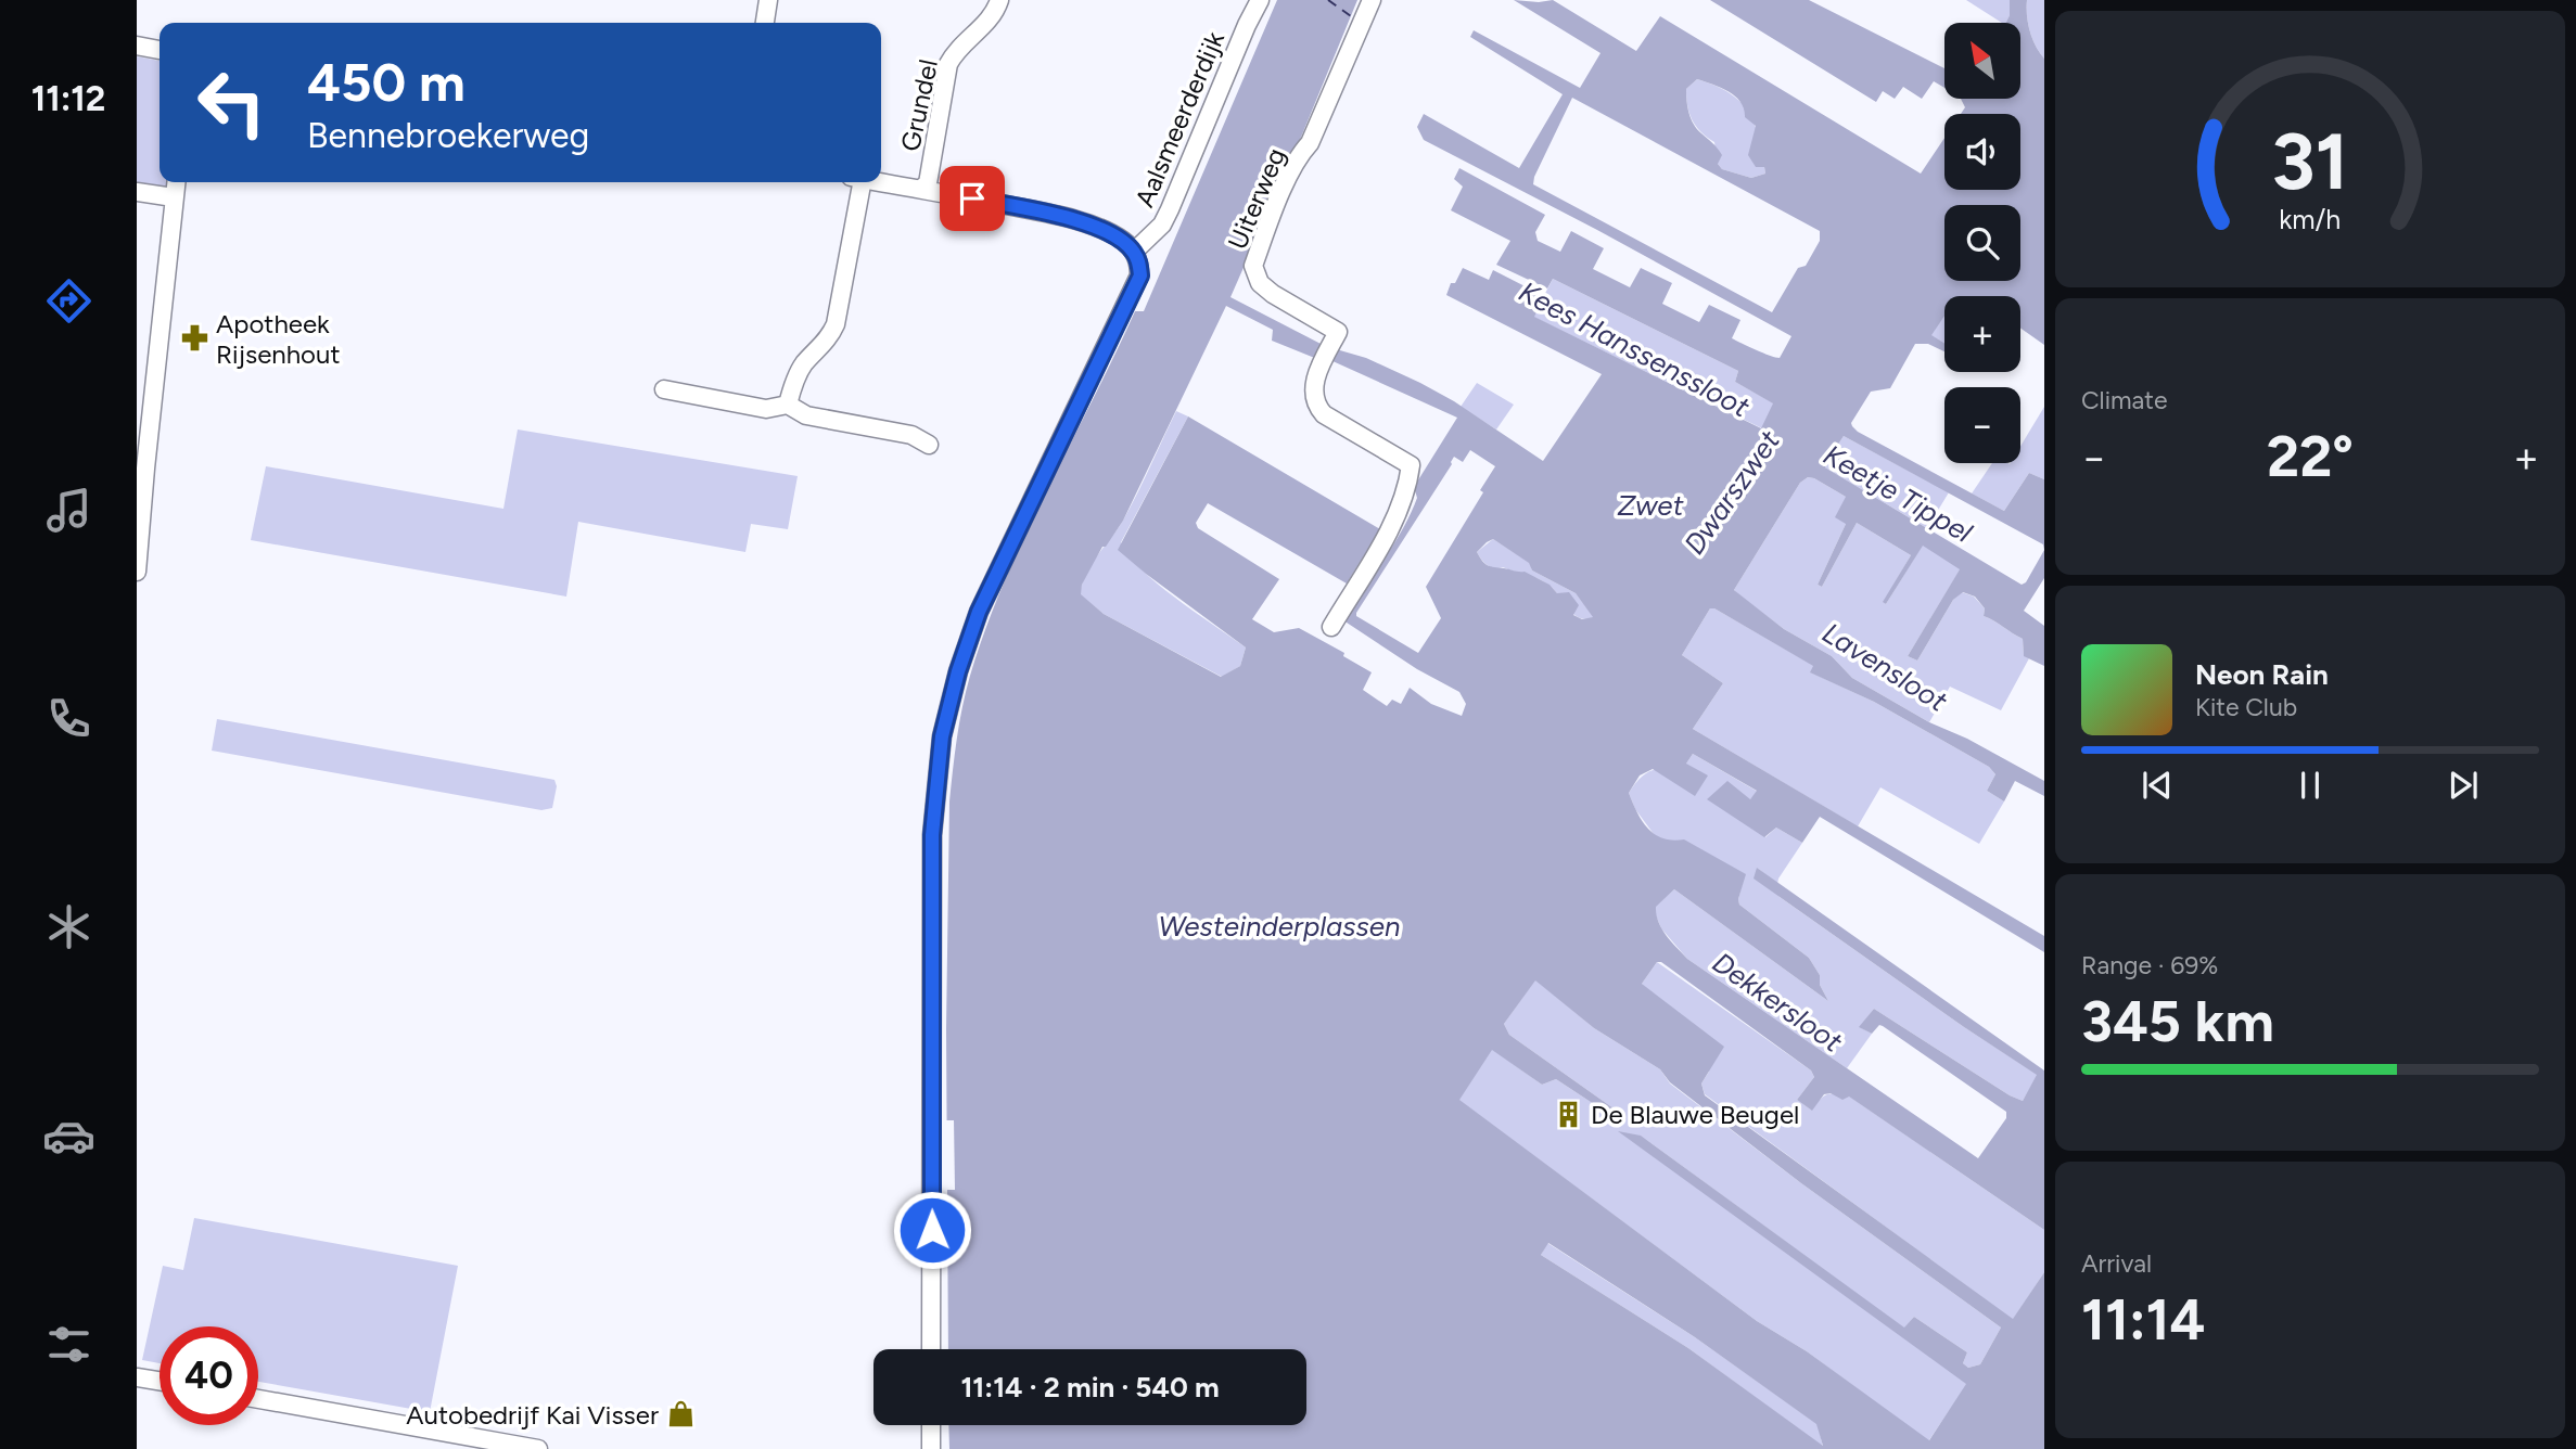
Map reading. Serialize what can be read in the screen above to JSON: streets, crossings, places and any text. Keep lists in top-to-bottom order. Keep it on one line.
{"streets":{"street":["Grundel","Aalsmeerderdijk","Uiterweg"]},"water":["Kees Hanssenssloot","Dwarszwet","Keetje Tippel","Zwet","Lavensloot","Westeinderplassen","Dekkersloot"],"places":{"pharmacy":["Apotheek Rijsenhout"],"building":["De Blauwe Beugel"],"shop":["Autobedrijf Kai Visser"]},"north":"top left","page":{"tabs":"11:12","map_buttons":["+","−"],"turn":["450 m","Bennebroekerweg"],"tile":["Climate",["Range · 69%","345 km"],["Arrival","11:14"]],"heat":["−","22°","+"],"song":["Neon Rain","Kite Club"],"limit":"40","trip":"11:14 · 2 min · 540 m","gauge":["31","km/h"]}}
